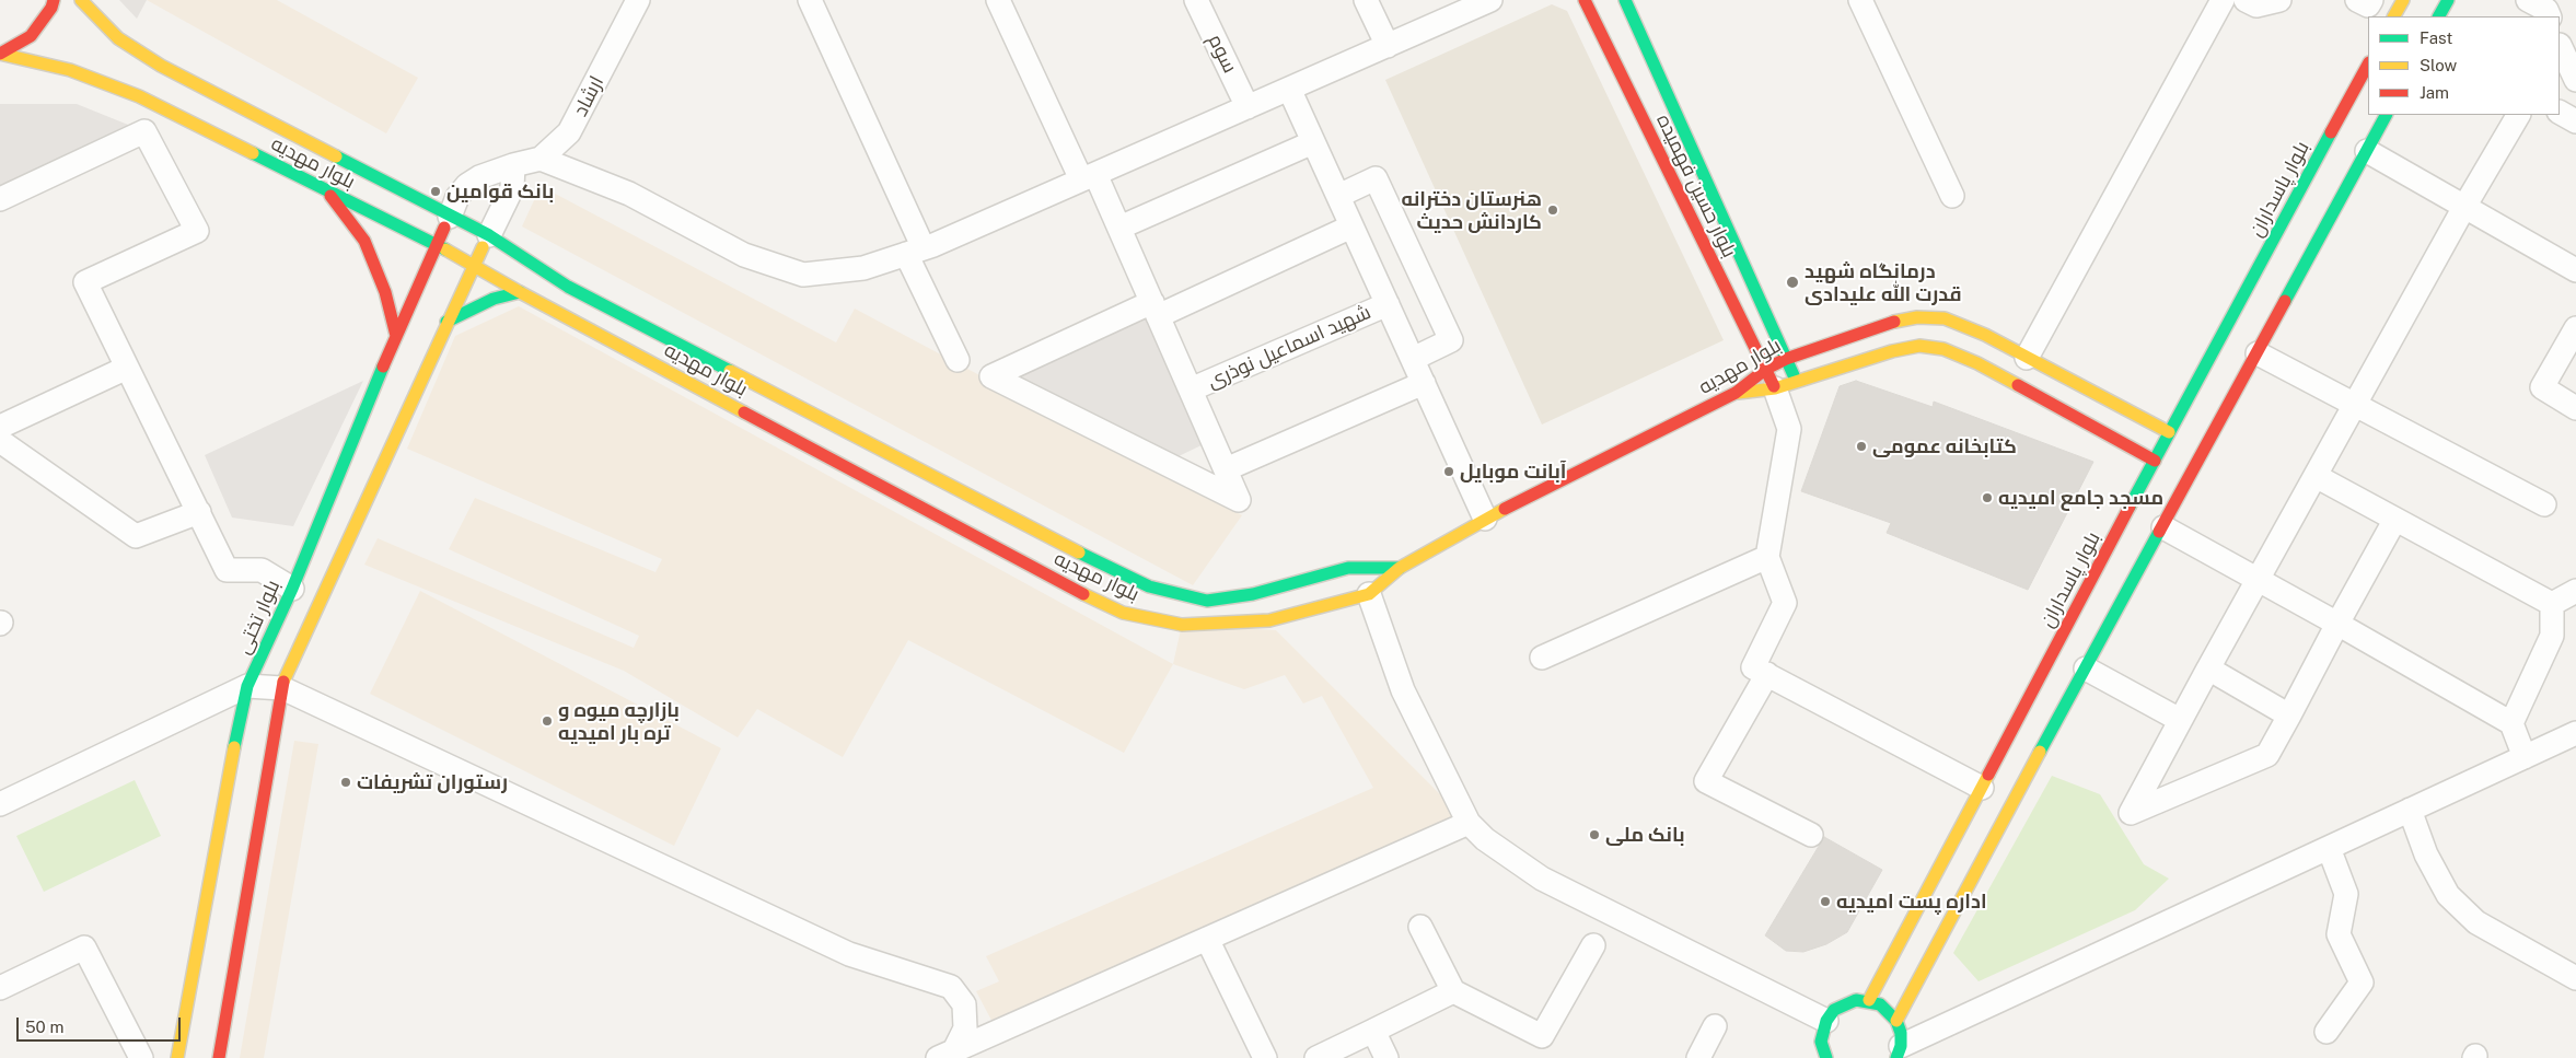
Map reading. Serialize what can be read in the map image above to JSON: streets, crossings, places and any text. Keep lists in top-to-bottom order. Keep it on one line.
{"streets":{"street":["سوم","ارشاد","بلوار مهدیه","بلوار حسین فهمیده","بلوار پاسداران","شهید اسماعیل نوذری","بلوار تختی"]},"crossings":[["ارشاد","بلوار مهدیه"],["ارشاد","بلوار تختی"],["بلوار مهدیه","بلوار حسین فهمیده"],["بلوار مهدیه","بلوار پاسداران"],["بلوار مهدیه","بلوار تختی"]],"places":["بانک قوامین","هنرستان دخترانه کاردانش حدیث","درمانگاه شهید قدرت الله علیدادی","کتابخانه عمومی","آبانت موبایل","مسجد جامع امیدیه","بازارچه میوه و تره بار امیدیه","رستوران تشریفات","بانک ملی","اداره پست امیدیه"],"legend":["Fast","Slow","Jam"],"scale_bar":"50 m"}
